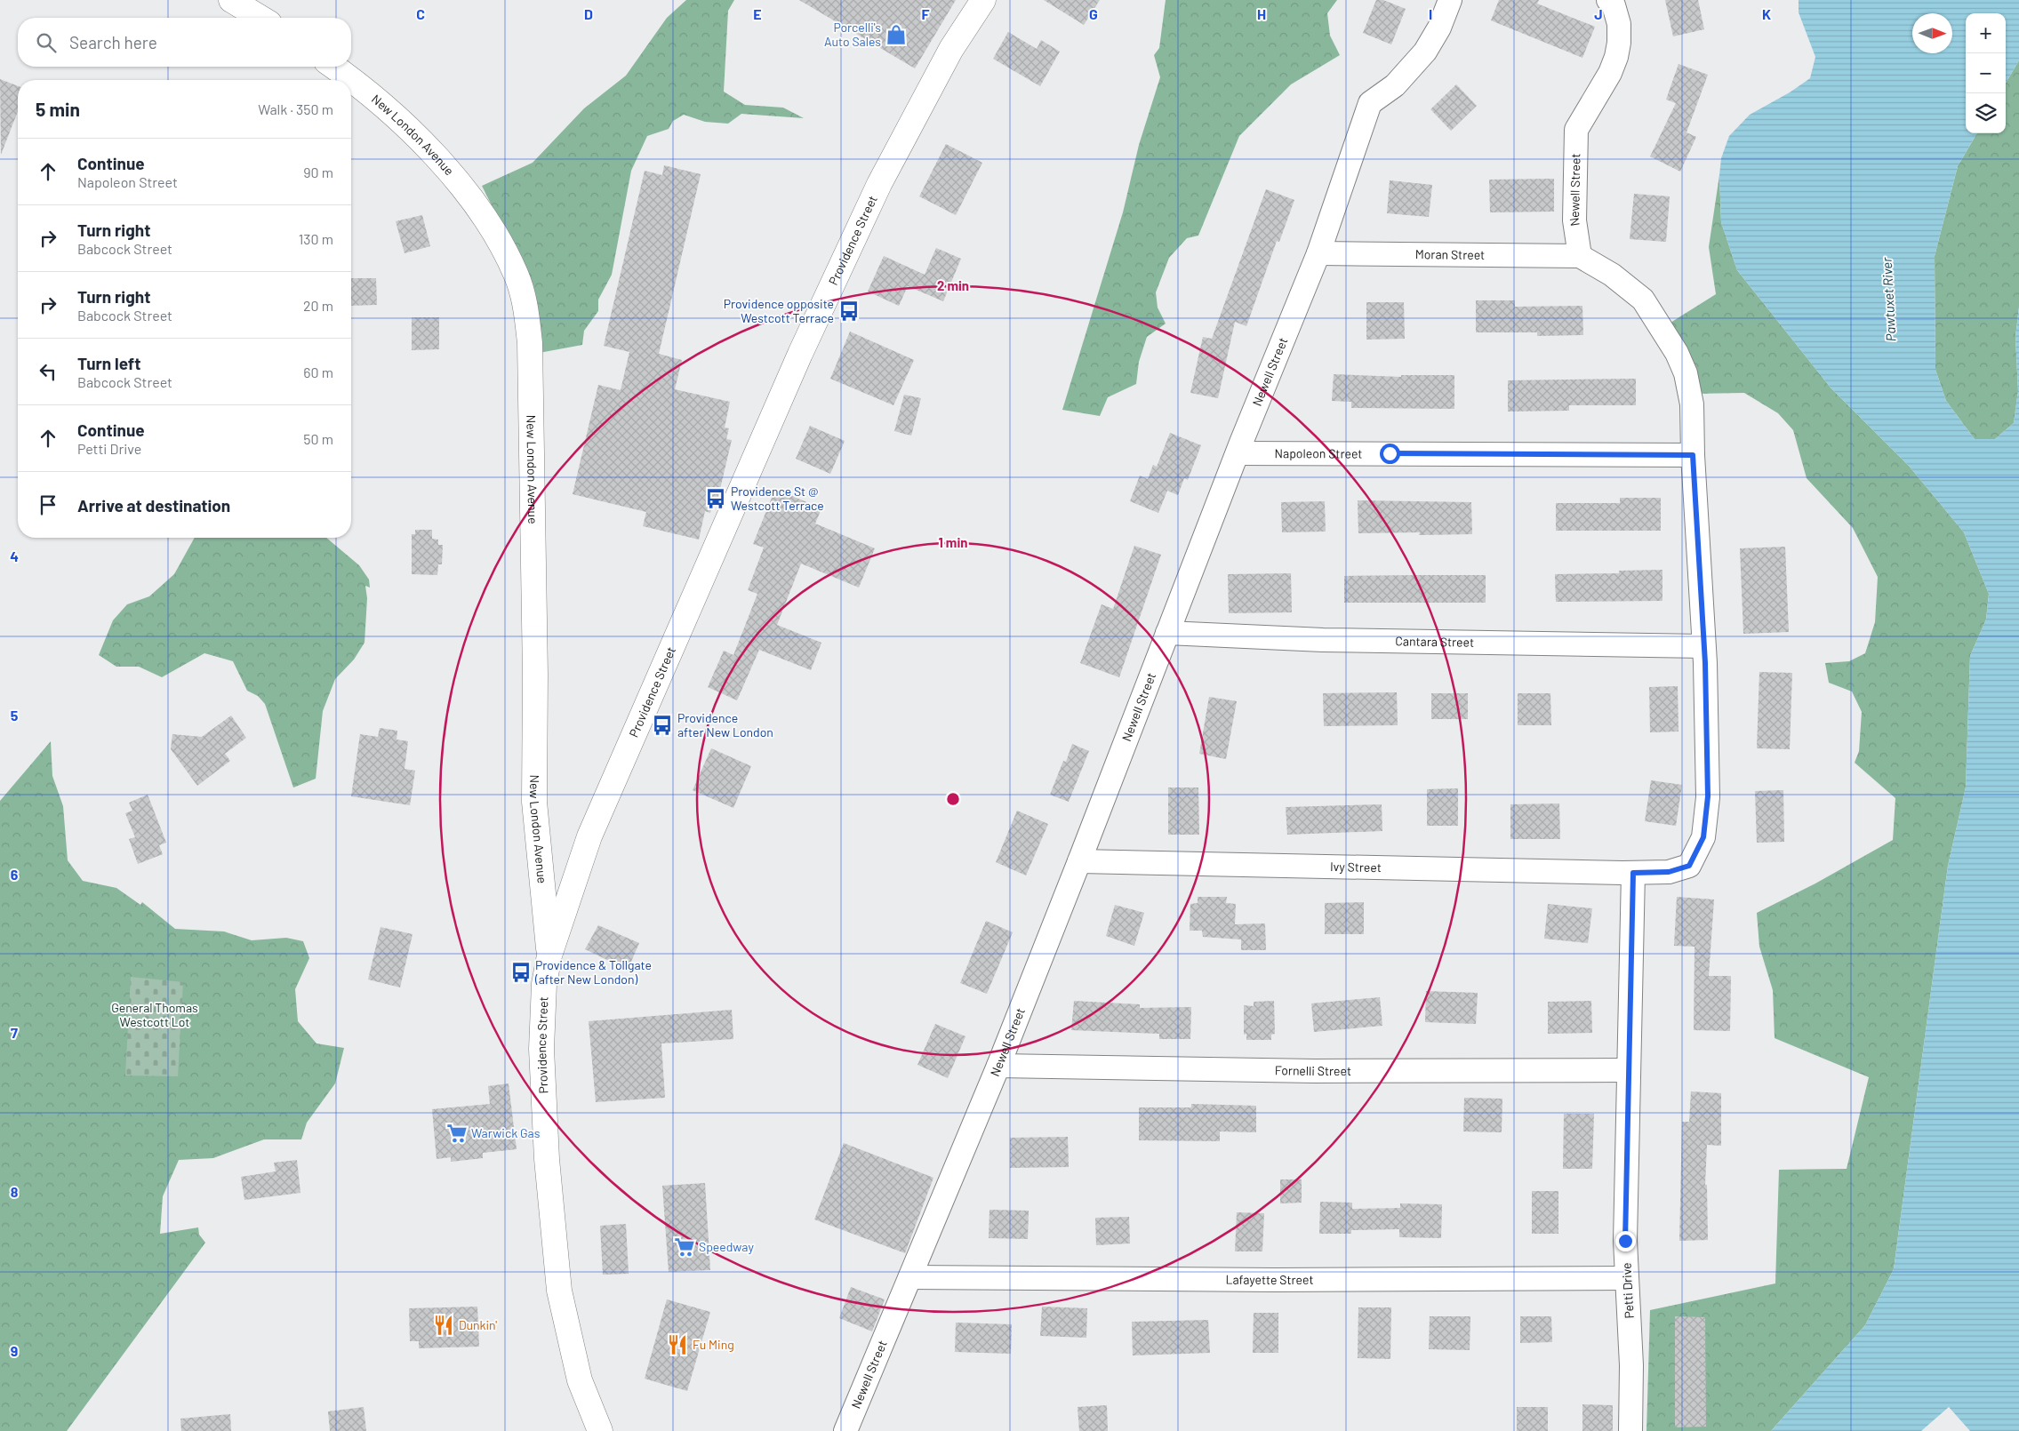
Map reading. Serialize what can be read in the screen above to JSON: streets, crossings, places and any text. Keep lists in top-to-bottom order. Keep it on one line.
{"streets":{"main road":["New London Avenue","Providence Street"],"street":["Newell Street","Moran Street","Napoleon Street","Cantara Street","Ivy Street","Fornelli Street","Lafayette Street","Petti Drive"]},"crossings":[["New London Avenue","Providence Street"],["Newell Street","Moran Street"],["Newell Street","Napoleon Street"],["Newell Street","Cantara Street"],["Newell Street","Ivy Street"],["Newell Street","Fornelli Street"],["Newell Street","Lafayette Street"],["Napoleon Street","Ivy Street"],["Cantara Street","Ivy Street"],["Ivy Street","Petti Drive"],["Fornelli Street","Petti Drive"],["Lafayette Street","Petti Drive"]],"water":["Pawtuxet River"],"parks":["General Thomas Westcott Lot"],"places":{"shop":["Porcelli's Auto Sales"],"bus stop":["Providence opposite Westcott Terrace","Providence St @ Westcott Terrace","Providence after New London","Providence & Tollgate (after New London)"],"supermarket":["Warwick Gas","Speedway"],"restaurant":["Dunkin'","Fu Ming"]},"north":"right","page":{"map_buttons":["+","−"],"search":"Search here","heading":["5 min","Walk · 350 m"],"list":[["Continue","Napoleon Street","90 m"],["Turn right","Babcock Street","130 m"],["Turn right","Babcock Street","20 m"],["Turn left","Babcock Street","60 m"],["Continue","Petti Drive","50 m"],"Arrive at destination"]},"grid":{"columns":["C","D","E","F","G","H","I","J","K"],"rows":["4","5","6","7","8","9"]},"rings":["2 min","1 min"]}
